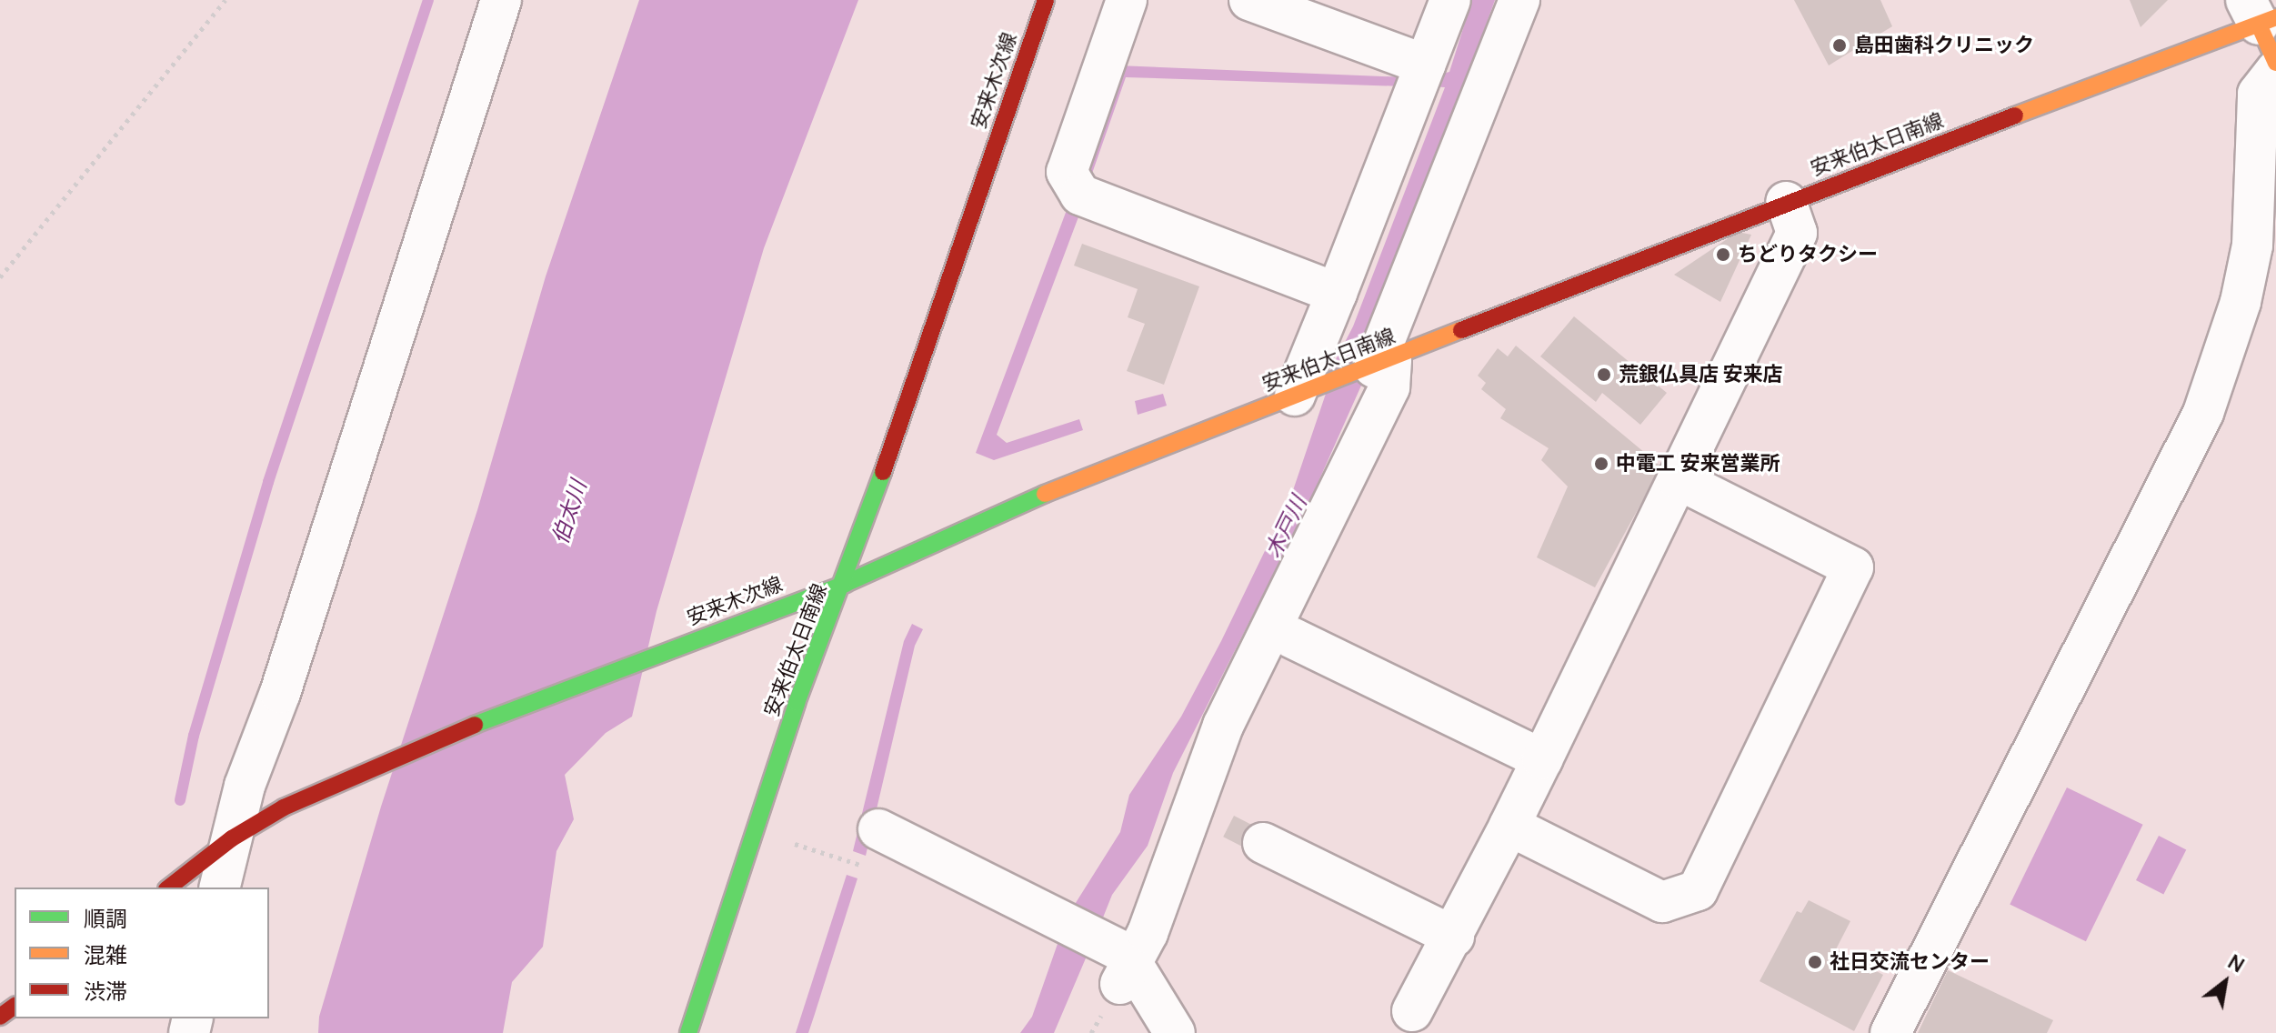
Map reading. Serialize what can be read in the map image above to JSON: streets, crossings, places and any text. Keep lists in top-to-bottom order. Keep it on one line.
{"streets":{"main road":["安来木次線","安来伯太日南線"]},"crossings":[["安来木次線","安来伯太日南線"]],"water":["伯太川","木戸川"],"places":["島田歯科クリニック","ちどりタクシー","荒銀仏具店 安来店","中電工 安来営業所","社日交流センター"],"legend":["順調","混雑","渋滞"],"north":"top right"}
